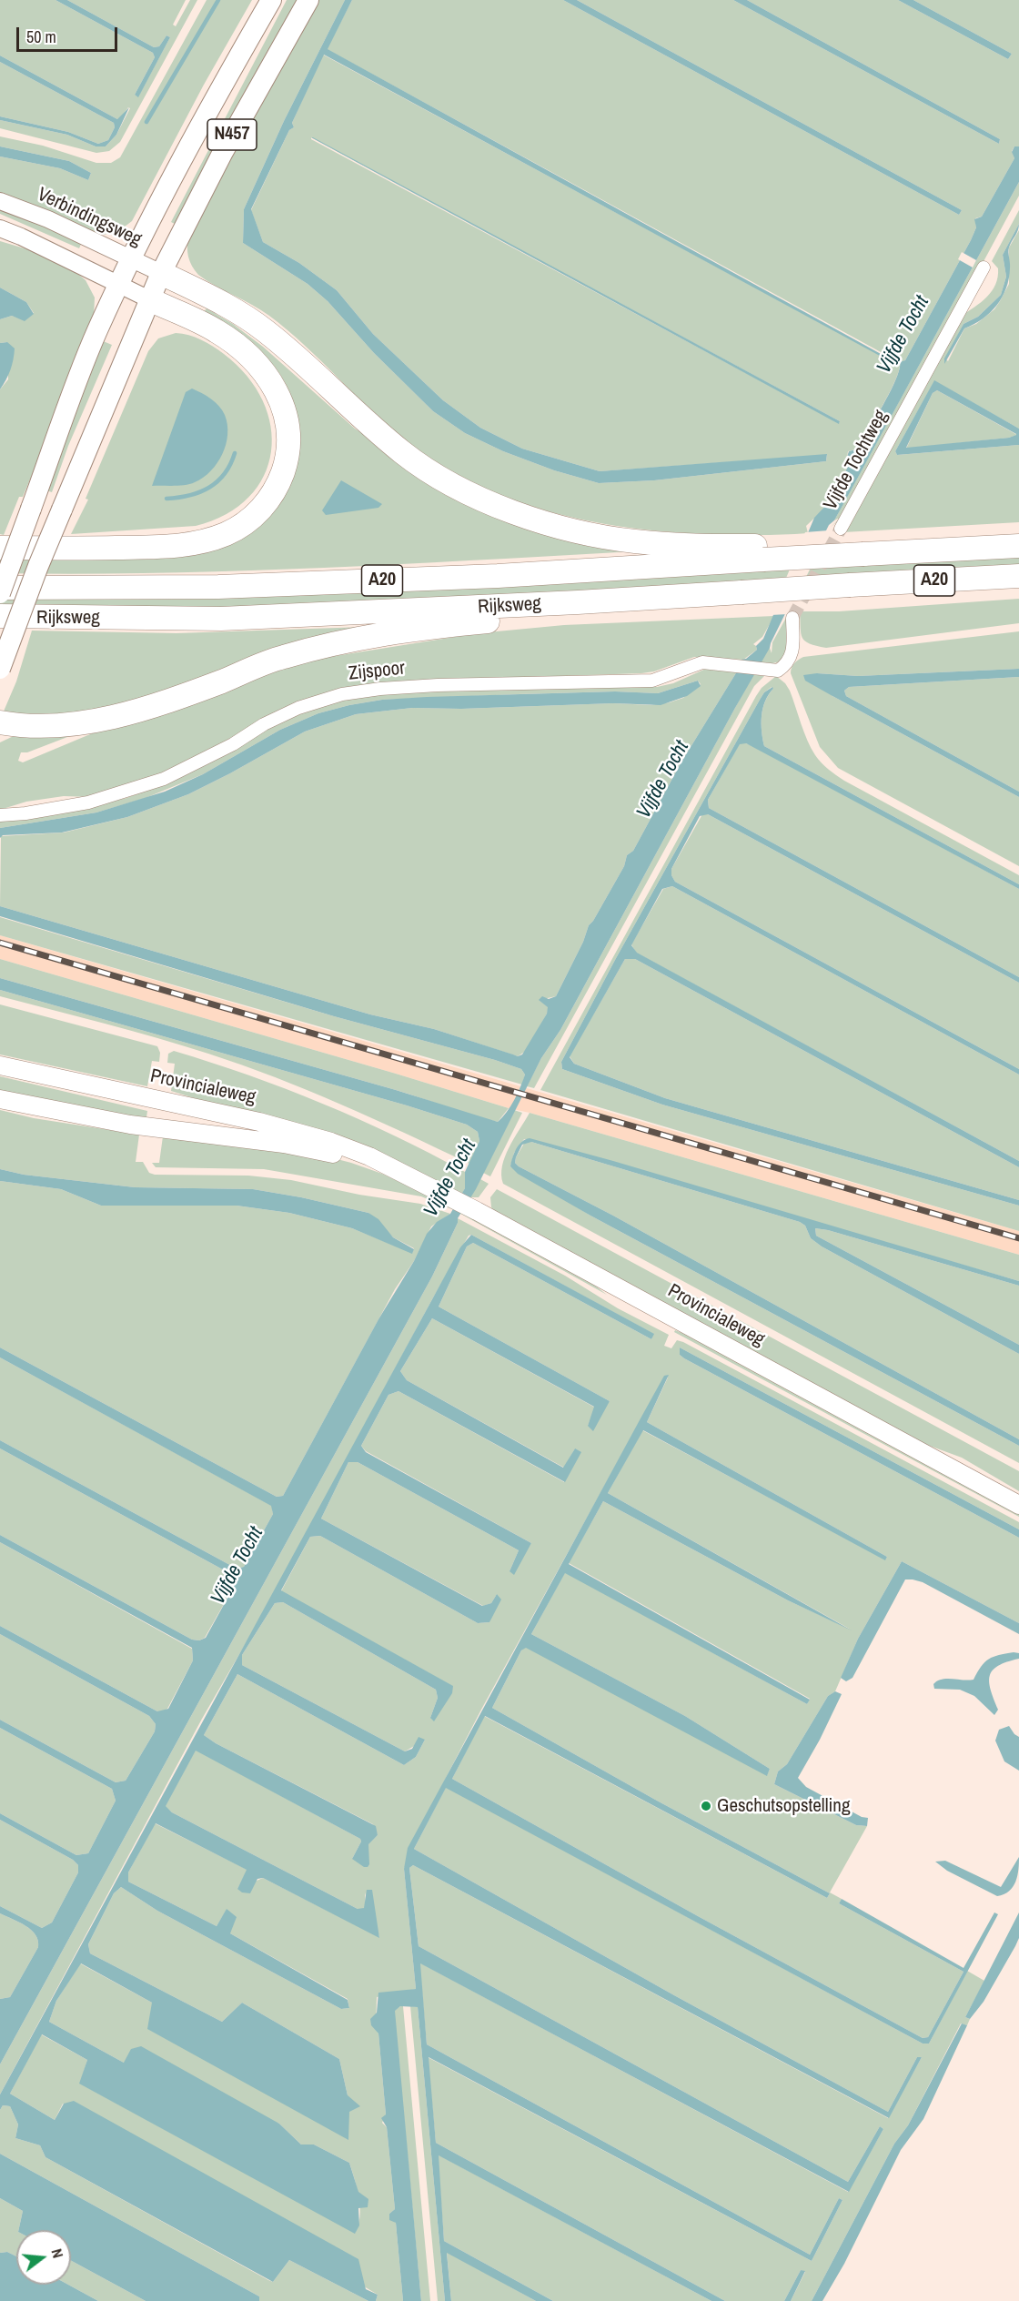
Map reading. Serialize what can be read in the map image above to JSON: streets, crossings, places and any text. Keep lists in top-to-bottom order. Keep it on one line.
{"streets":{"highway":["A20","Rijksweg"],"main road":["N457","Provincialeweg"],"street":["Verbindingsweg","Vijfde Tochtweg","Zijspoor"]},"crossings":[["N457","Verbindingsweg"],["N457","A20"],["Verbindingsweg","A20"],["A20","Rijksweg"]],"water":["Vijfde Tocht"],"places":["Geschutsopstelling"],"scale_bar":"50 m","north":"right"}
